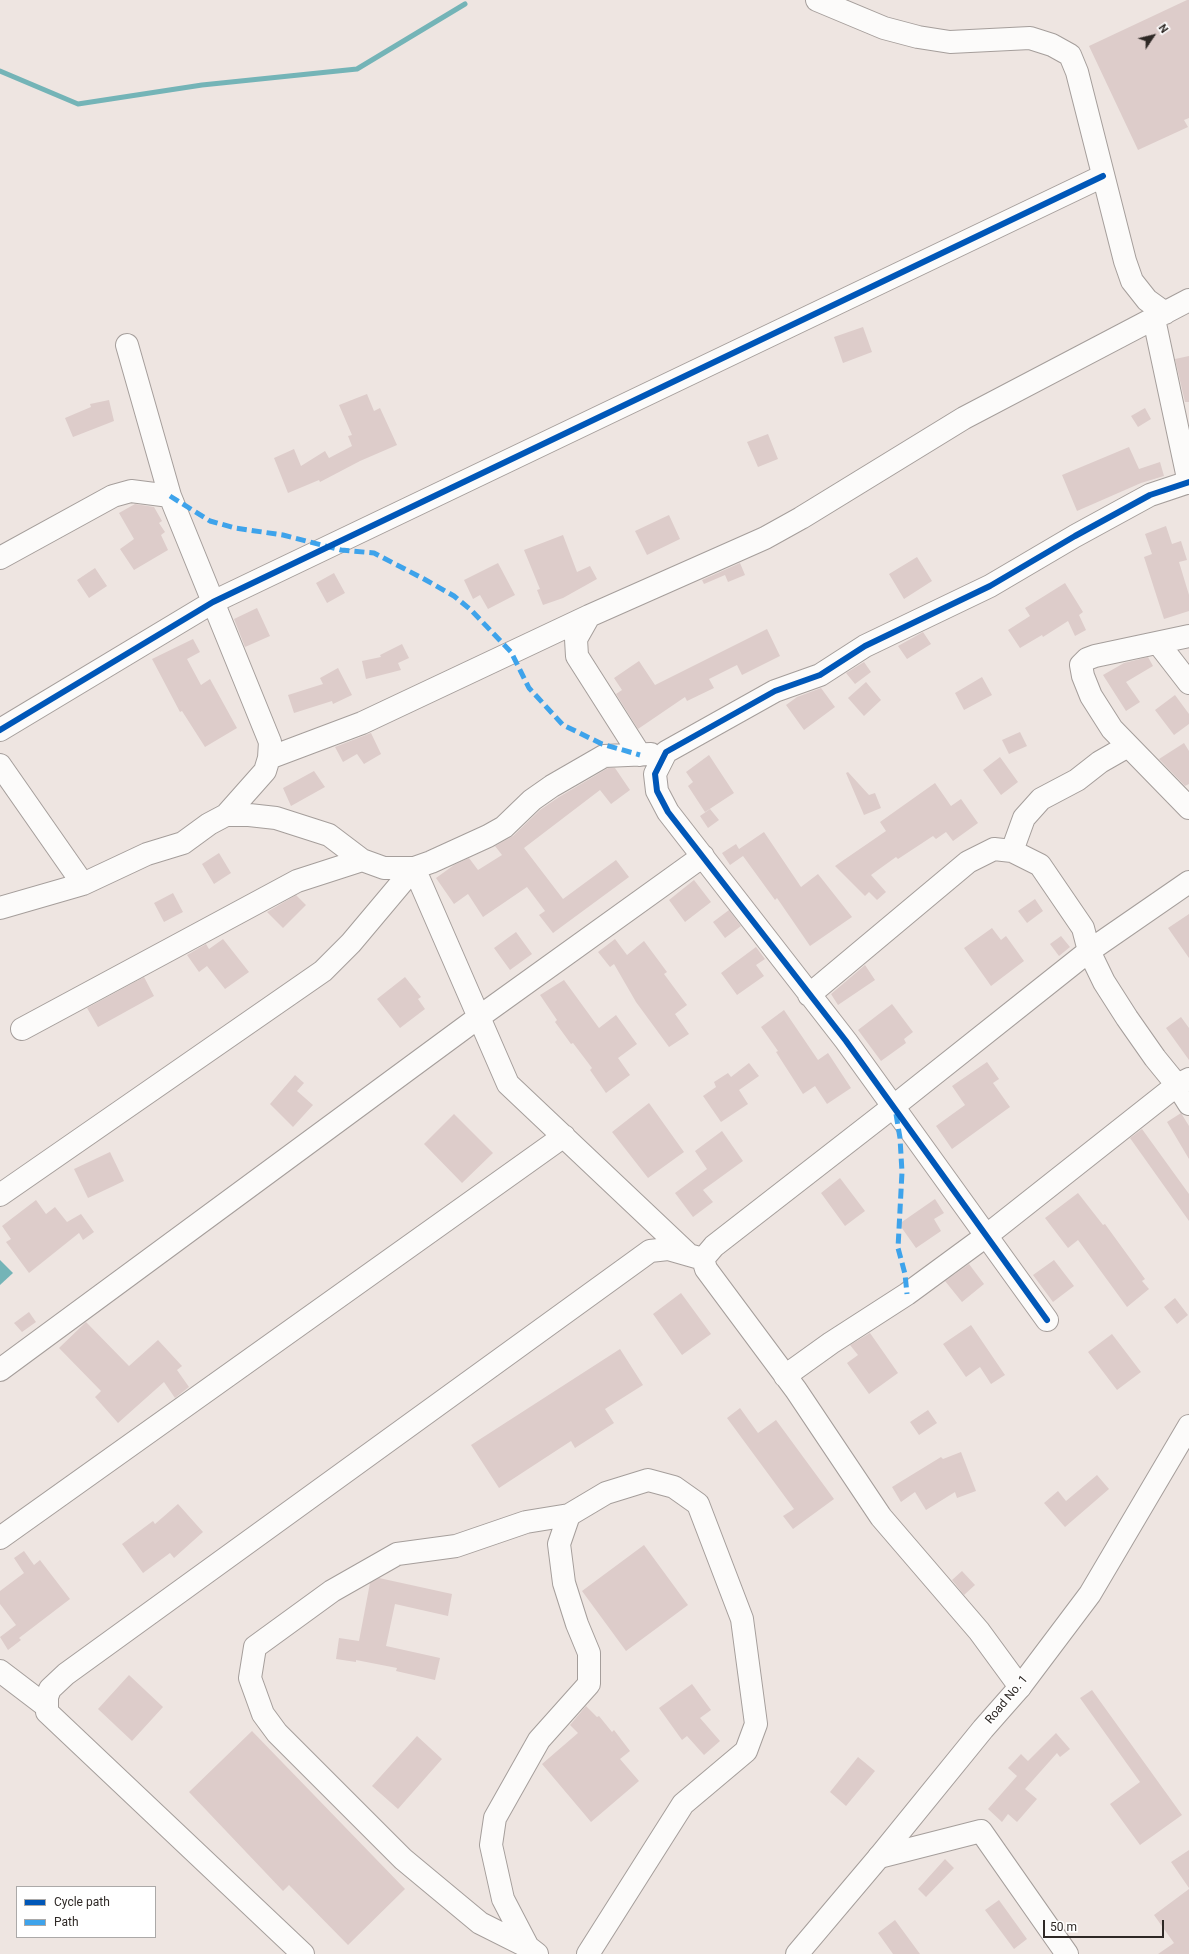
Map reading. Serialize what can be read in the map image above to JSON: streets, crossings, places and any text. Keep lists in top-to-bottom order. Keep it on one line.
{"streets":{"main road":["Road No. 1"]},"legend":["Cycle path","Path"],"scale_bar":"50 m","north":"top right"}
